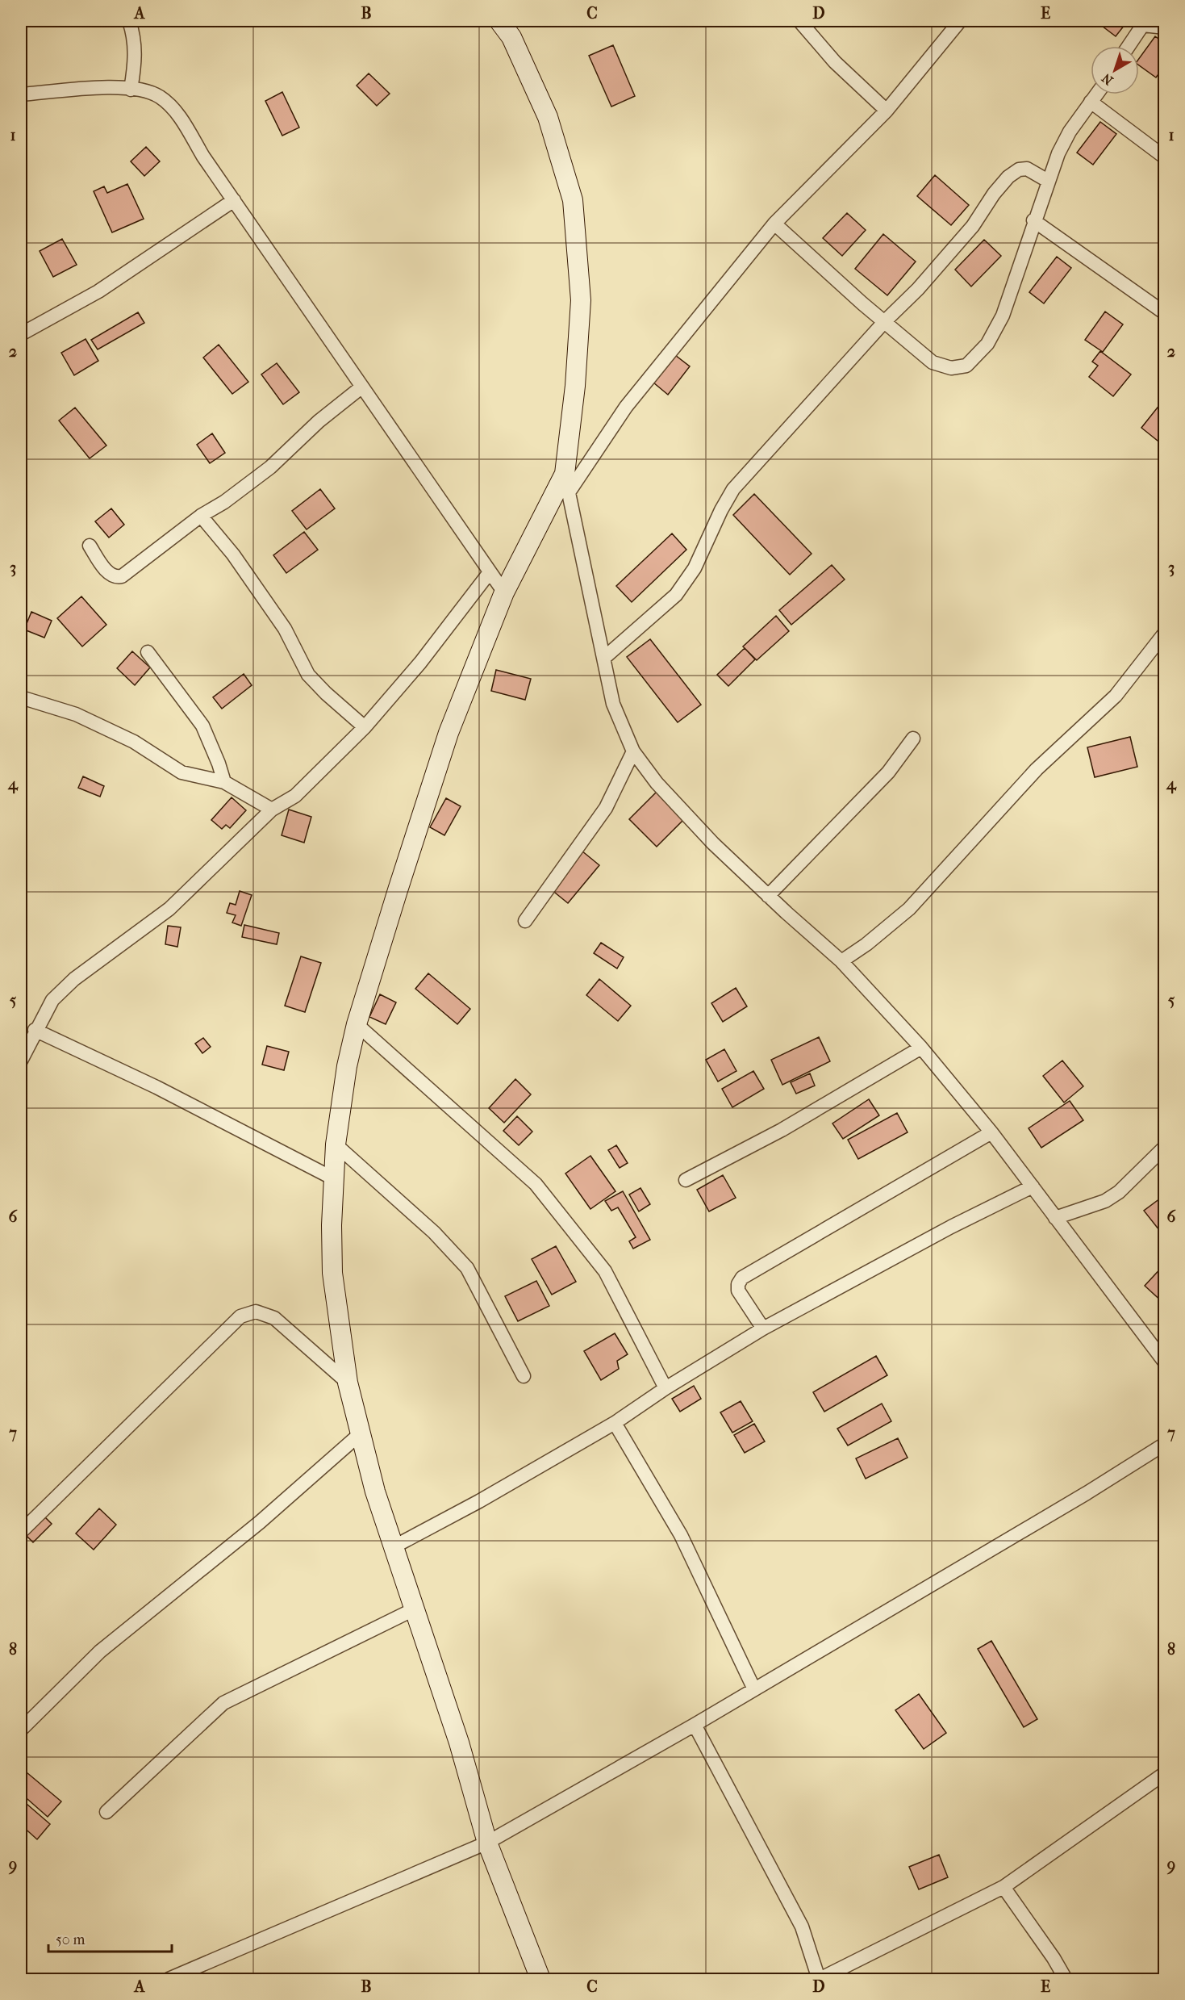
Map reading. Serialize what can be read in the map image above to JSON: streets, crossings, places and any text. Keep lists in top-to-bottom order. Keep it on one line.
{"scale_bar":"50 m","north":"bottom left","grid":{"columns":["A","B","C","D","E"],"rows":["1","2","3","4","5","6","7","8","9"]}}
